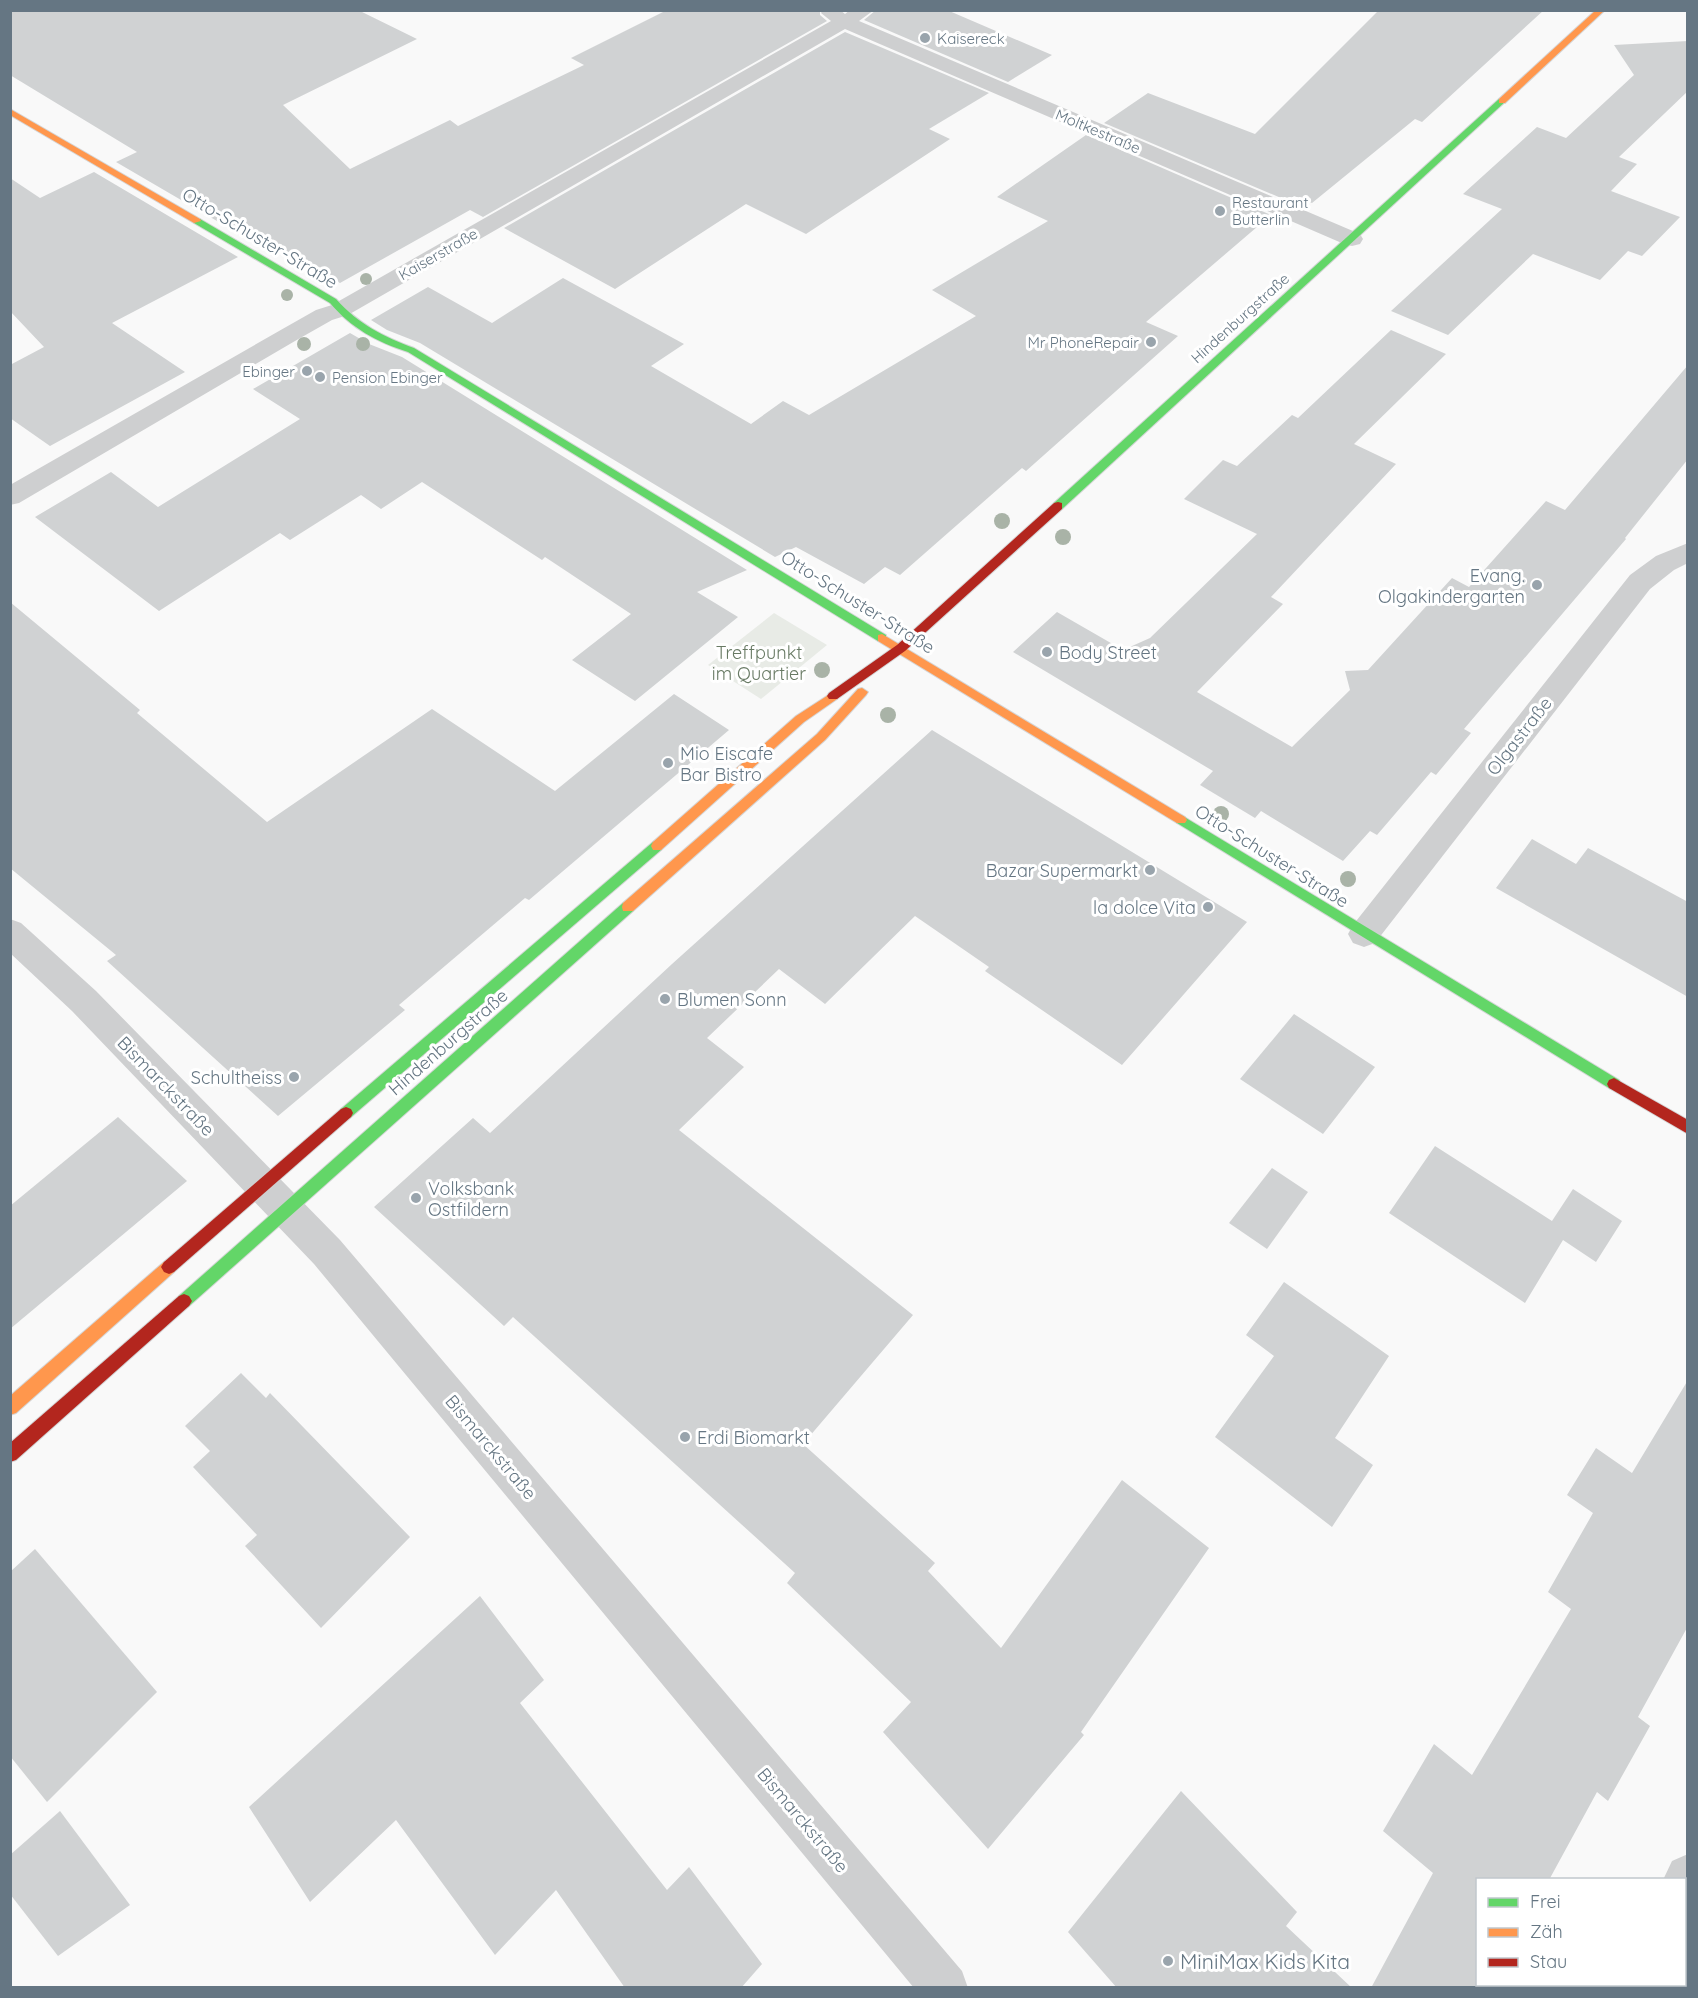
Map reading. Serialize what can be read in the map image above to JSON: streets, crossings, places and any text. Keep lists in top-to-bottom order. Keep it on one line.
{"streets":{"main road":["Otto-Schuster-Straße","Hindenburgstraße"],"street":["Moltkestraße","Kaiserstraße","Olgastraße","Bismarckstraße"]},"crossings":[["Moltkestraße","Kaiserstraße"],["Moltkestraße","Hindenburgstraße"],["Otto-Schuster-Straße","Kaiserstraße"],["Otto-Schuster-Straße","Hindenburgstraße"],["Otto-Schuster-Straße","Olgastraße"],["Hindenburgstraße","Bismarckstraße"]],"parks":["Treffpunkt im Quartier"],"places":["Kaisereck","Restaurant Butterlin","Mr PhoneRepair","Ebinger","Pension Ebinger","Evang. Olgakindergarten","Body Street","Mio Eiscafe Bar Bistro","Bazar Supermarkt","la dolce Vita","Blumen Sonn","Schultheiss","Volksbank Ostfildern","Erdi Biomarkt","MiniMax Kids Kita"],"legend":["Frei","Zäh","Stau"]}
